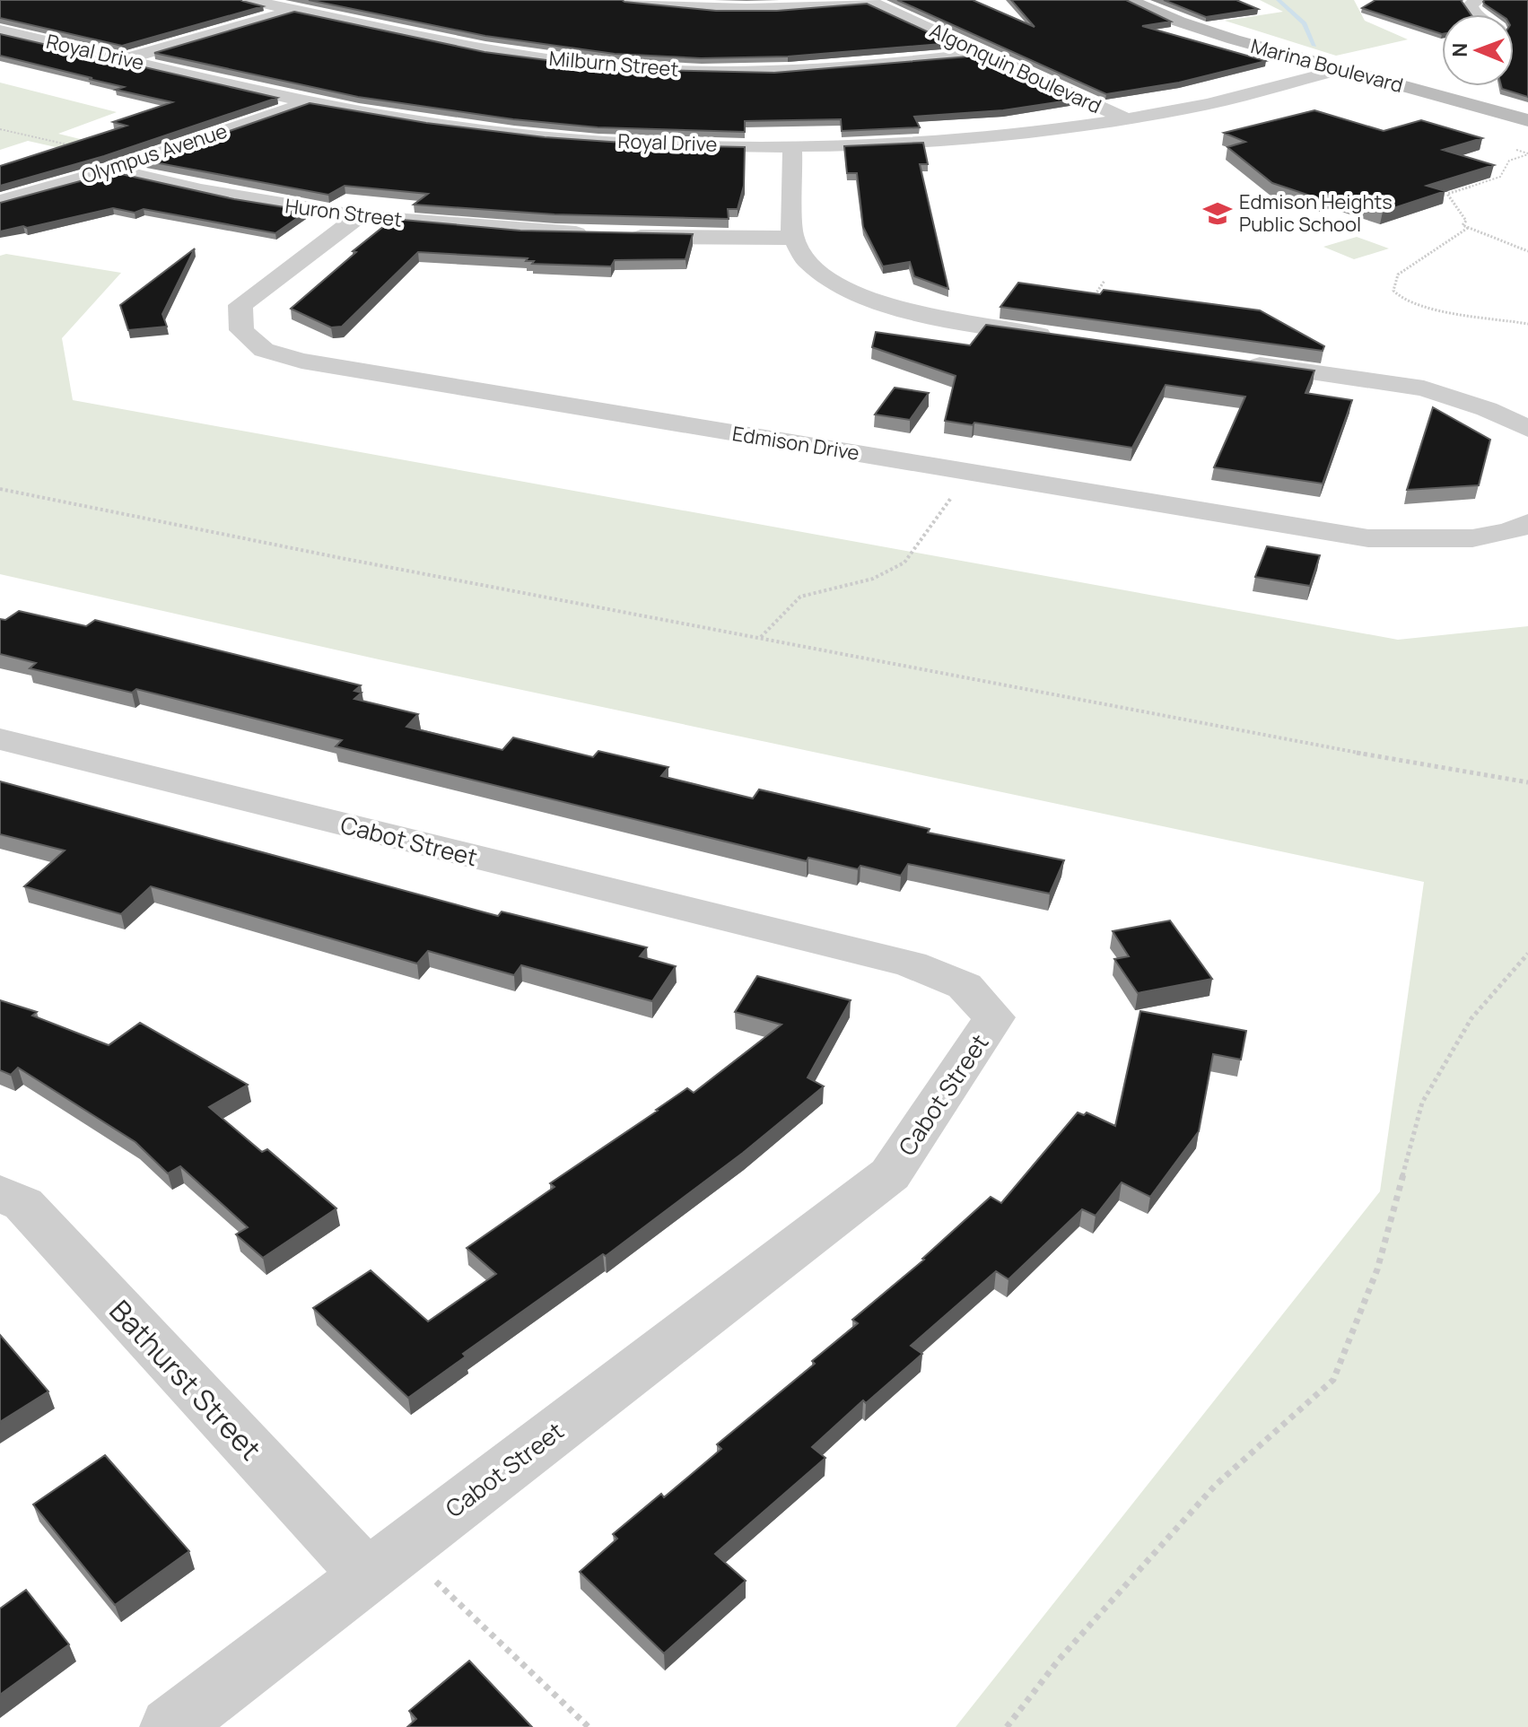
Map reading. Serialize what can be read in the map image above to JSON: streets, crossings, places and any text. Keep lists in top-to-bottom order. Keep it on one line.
{"streets":{"street":["Royal Drive","Milburn Street","Marina Boulevard","Algonquin Boulevard","Olympus Avenue","Huron Street","Edmison Drive","Cabot Street","Bathurst Street"]},"crossings":[["Royal Drive","Marina Boulevard"],["Royal Drive","Algonquin Boulevard"],["Royal Drive","Olympus Avenue"],["Milburn Street","Algonquin Boulevard"],["Olympus Avenue","Huron Street"],["Huron Street","Edmison Drive"],["Cabot Street","Bathurst Street"]],"places":{"school or university":["Edmison Heights Public School"]},"north":"left"}
